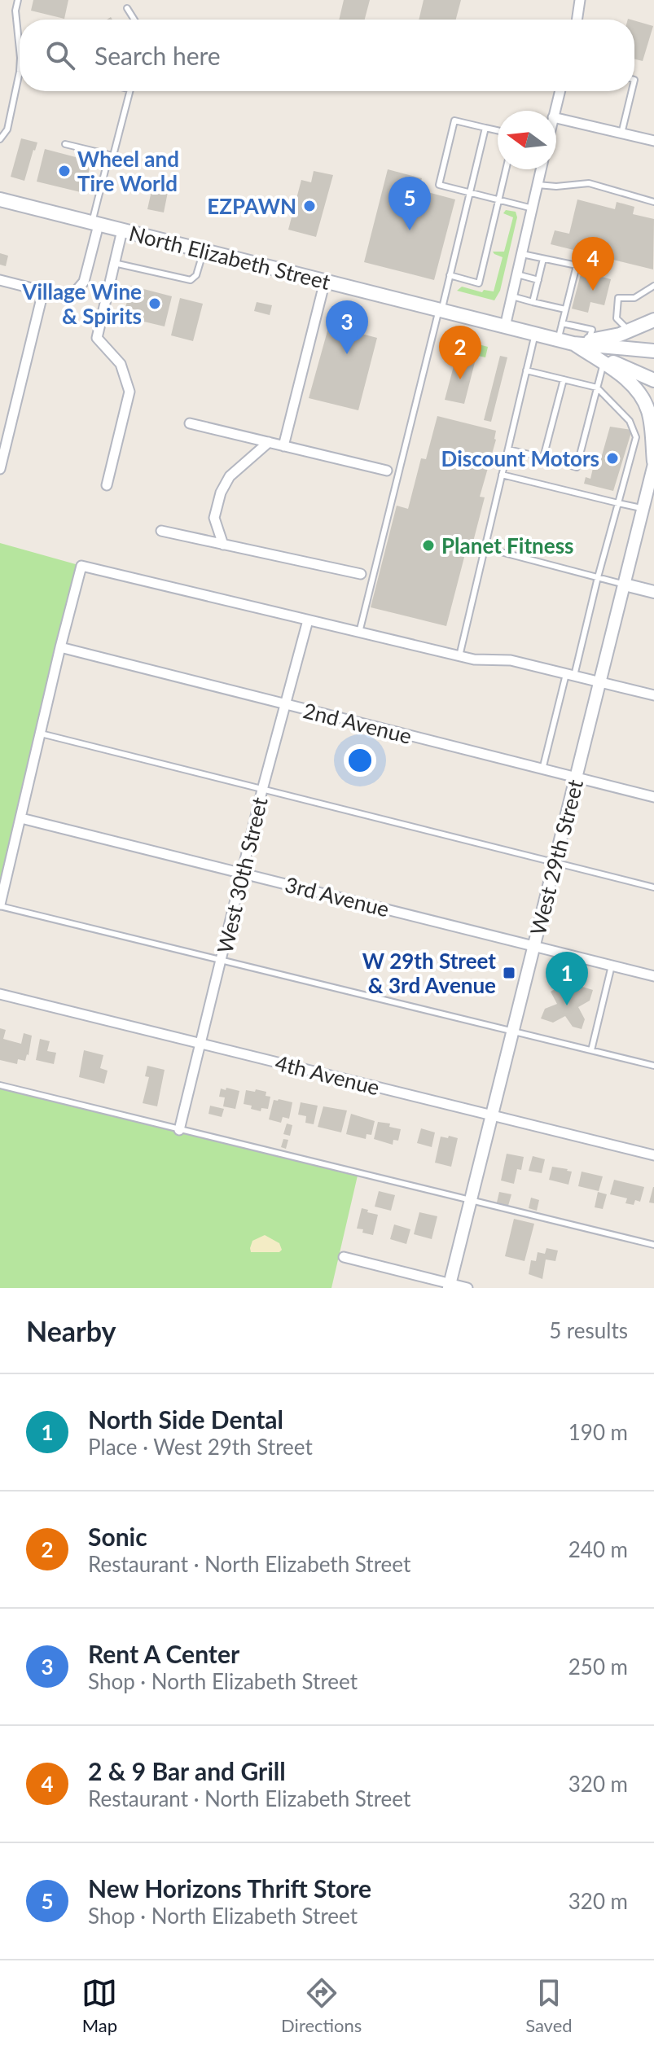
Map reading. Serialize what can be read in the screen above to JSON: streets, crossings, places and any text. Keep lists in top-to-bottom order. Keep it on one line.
{"streets":{"main road":["North Elizabeth Street"],"street":["2nd Avenue","West 29th Street","West 30th Street","3rd Avenue","4th Avenue"]},"crossings":[["2nd Avenue","West 29th Street"],["2nd Avenue","West 30th Street"],["West 29th Street","3rd Avenue"],["West 29th Street","4th Avenue"],["West 30th Street","3rd Avenue"],["West 30th Street","4th Avenue"]],"places":{"other":["Wheel and Tire World","EZPAWN","Village Wine & Spirits","Discount Motors","Planet Fitness"],"transit":["W 29th Street & 3rd Avenue"]},"north":"left","page":{"search":"Search here","pins":["5","4","3","2","1"],"heading":["Nearby","5 results"],"list":[{"mark":"1","name":"North Side Dental","note":"Place · West 29th Street","value":"190 m"},{"mark":"2","name":"Sonic","note":"Restaurant · North Elizabeth Street","value":"240 m"},{"mark":"3","name":"Rent A Center","note":"Shop · North Elizabeth Street","value":"250 m"},{"mark":"4","name":"2 & 9 Bar and Grill","note":"Restaurant · North Elizabeth Street","value":"320 m"},{"mark":"5","name":"New Horizons Thrift Store","note":"Shop · North Elizabeth Street","value":"320 m"}],"nav":["Map","Directions","Saved"]}}
